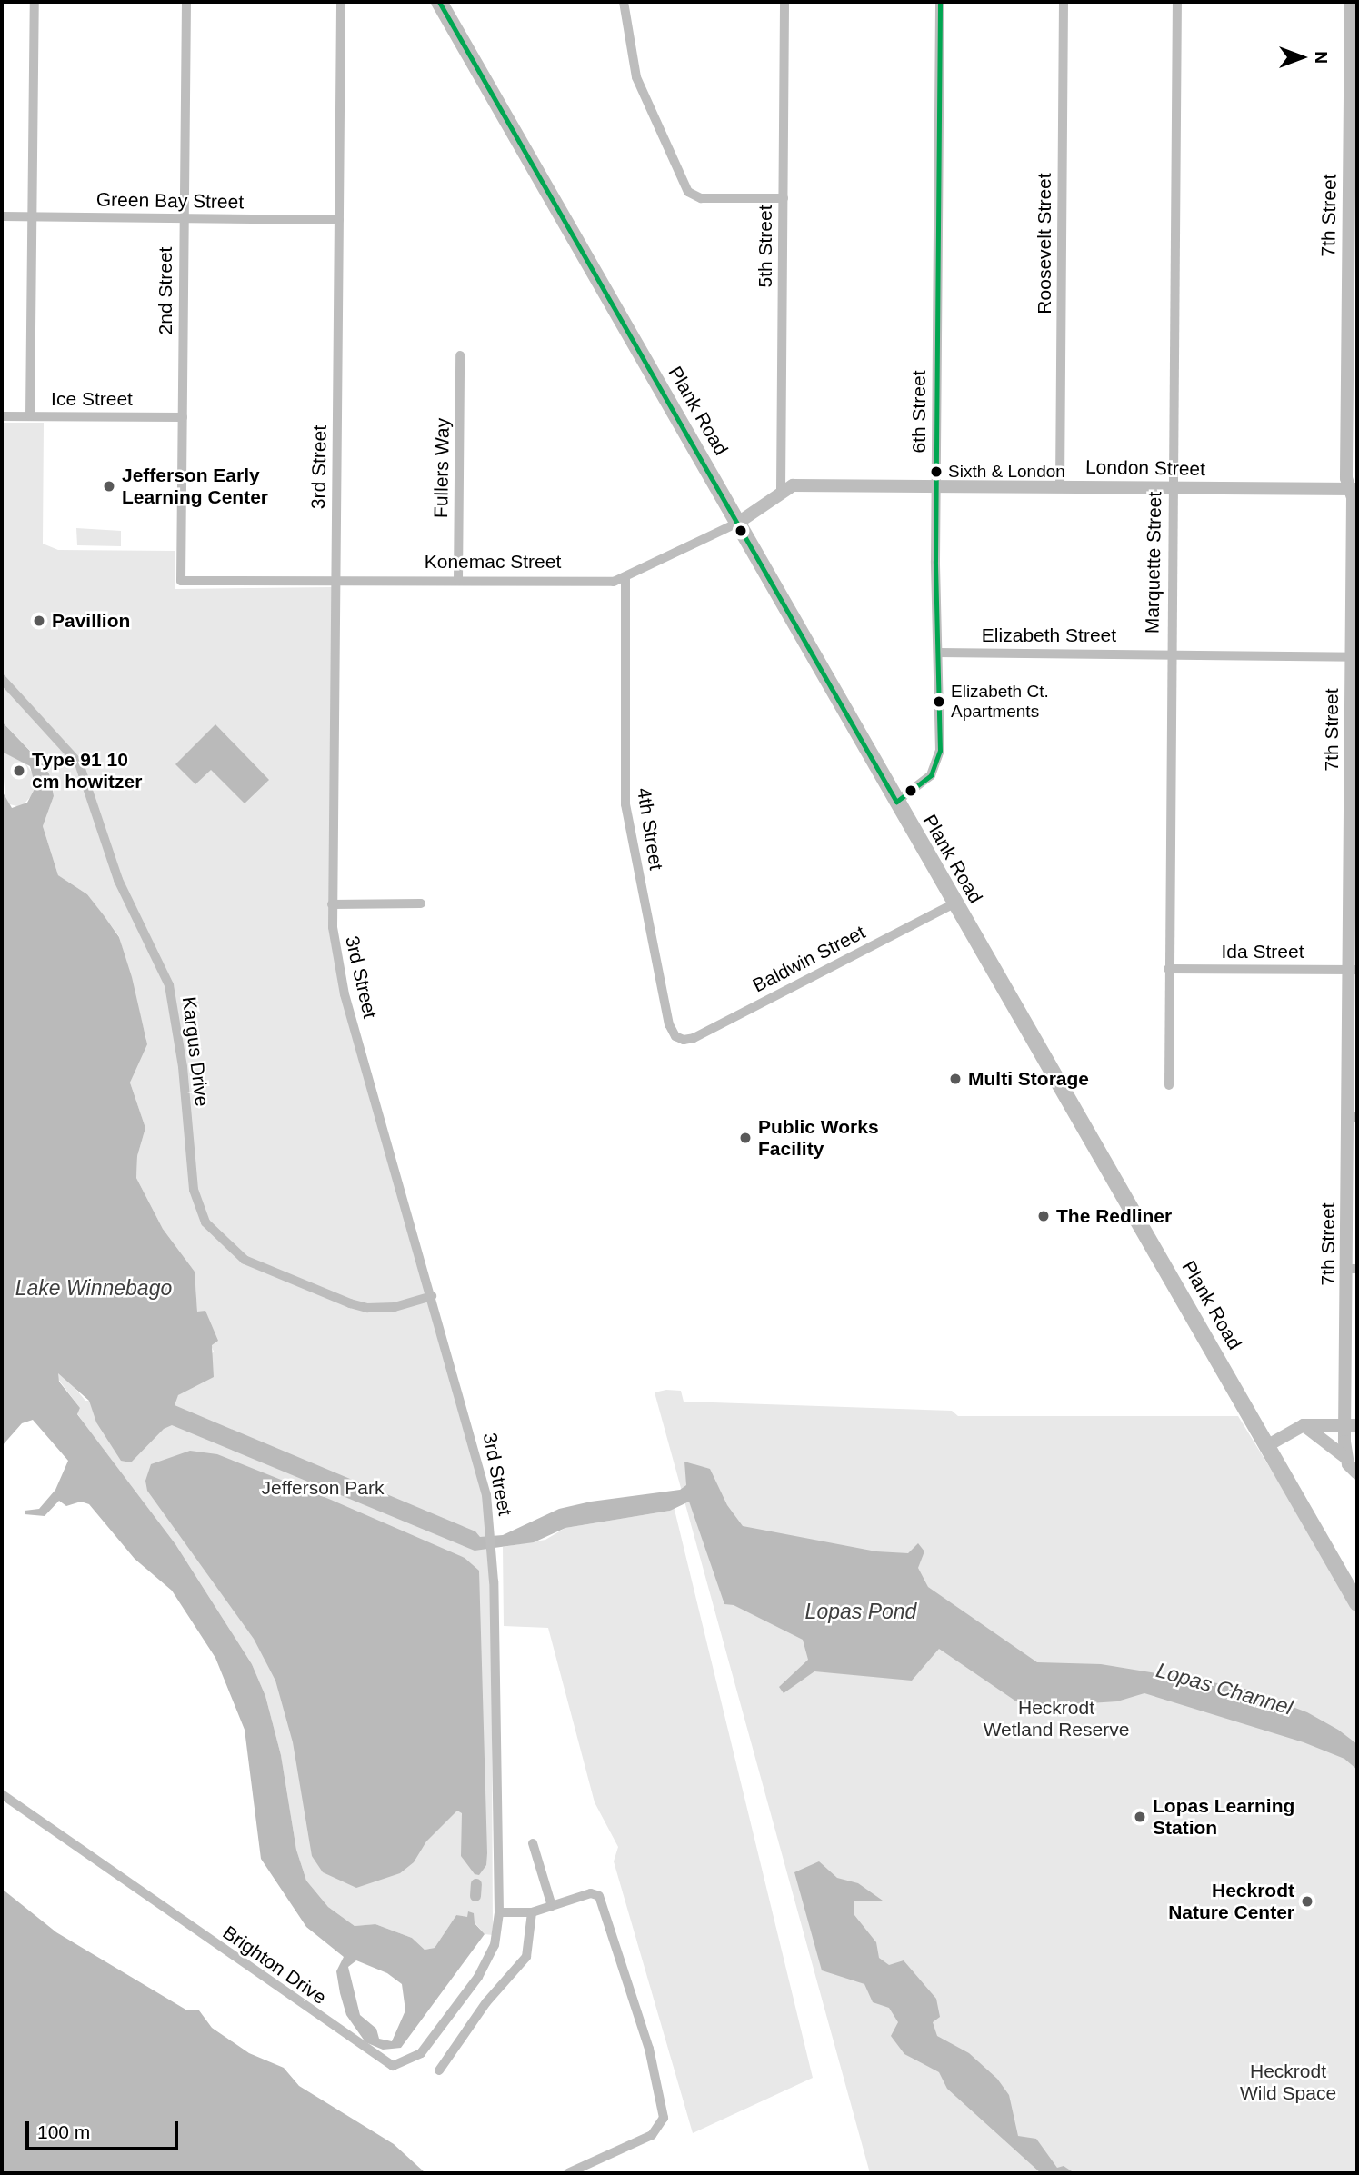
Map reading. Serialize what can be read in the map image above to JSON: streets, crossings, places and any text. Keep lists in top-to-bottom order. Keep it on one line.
{"streets":{"main road":["Plank Road"],"street":["Green Bay Street","7th Street","Roosevelt Street","5th Street","2nd Street","Ice Street","6th Street","3rd Street","Fullers Way","London Street","Konemac Street","Marquette Street","Elizabeth Street","4th Street","Ida Street","Baldwin Street","Kargus Drive","Brighton Drive"]},"crossings":[["Green Bay Street","2nd Street"],["Green Bay Street","3rd Street"],["7th Street","London Street"],["7th Street","Elizabeth Street"],["7th Street","Ida Street"],["Roosevelt Street","London Street"],["5th Street","London Street"],["5th Street","Konemac Street"],["2nd Street","Ice Street"],["2nd Street","Konemac Street"],["Plank Road","6th Street"],["Plank Road","Konemac Street"],["Plank Road","Baldwin Street"],["6th Street","London Street"],["6th Street","Elizabeth Street"],["3rd Street","Konemac Street"],["3rd Street","Kargus Drive"],["3rd Street","Brighton Drive"],["Fullers Way","Konemac Street"],["London Street","Konemac Street"],["London Street","Marquette Street"],["Konemac Street","4th Street"],["Marquette Street","Elizabeth Street"],["Marquette Street","Ida Street"],["4th Street","Baldwin Street"]],"water":["Lake Winnebago","Lopas Pond","Lopas Channel"],"parks":["Jefferson Park","Heckrodt Wetland Reserve","Heckrodt Wild Space"],"places":["Sixth & London","Jefferson Early Learning Center","Pavillion","Elizabeth Ct. Apartments","Type 91 10 cm howitzer","Multi Storage","Public Works Facility","The Redliner","Lopas Learning Station","Heckrodt Nature Center"],"scale_bar":"100 m","north":"right"}
